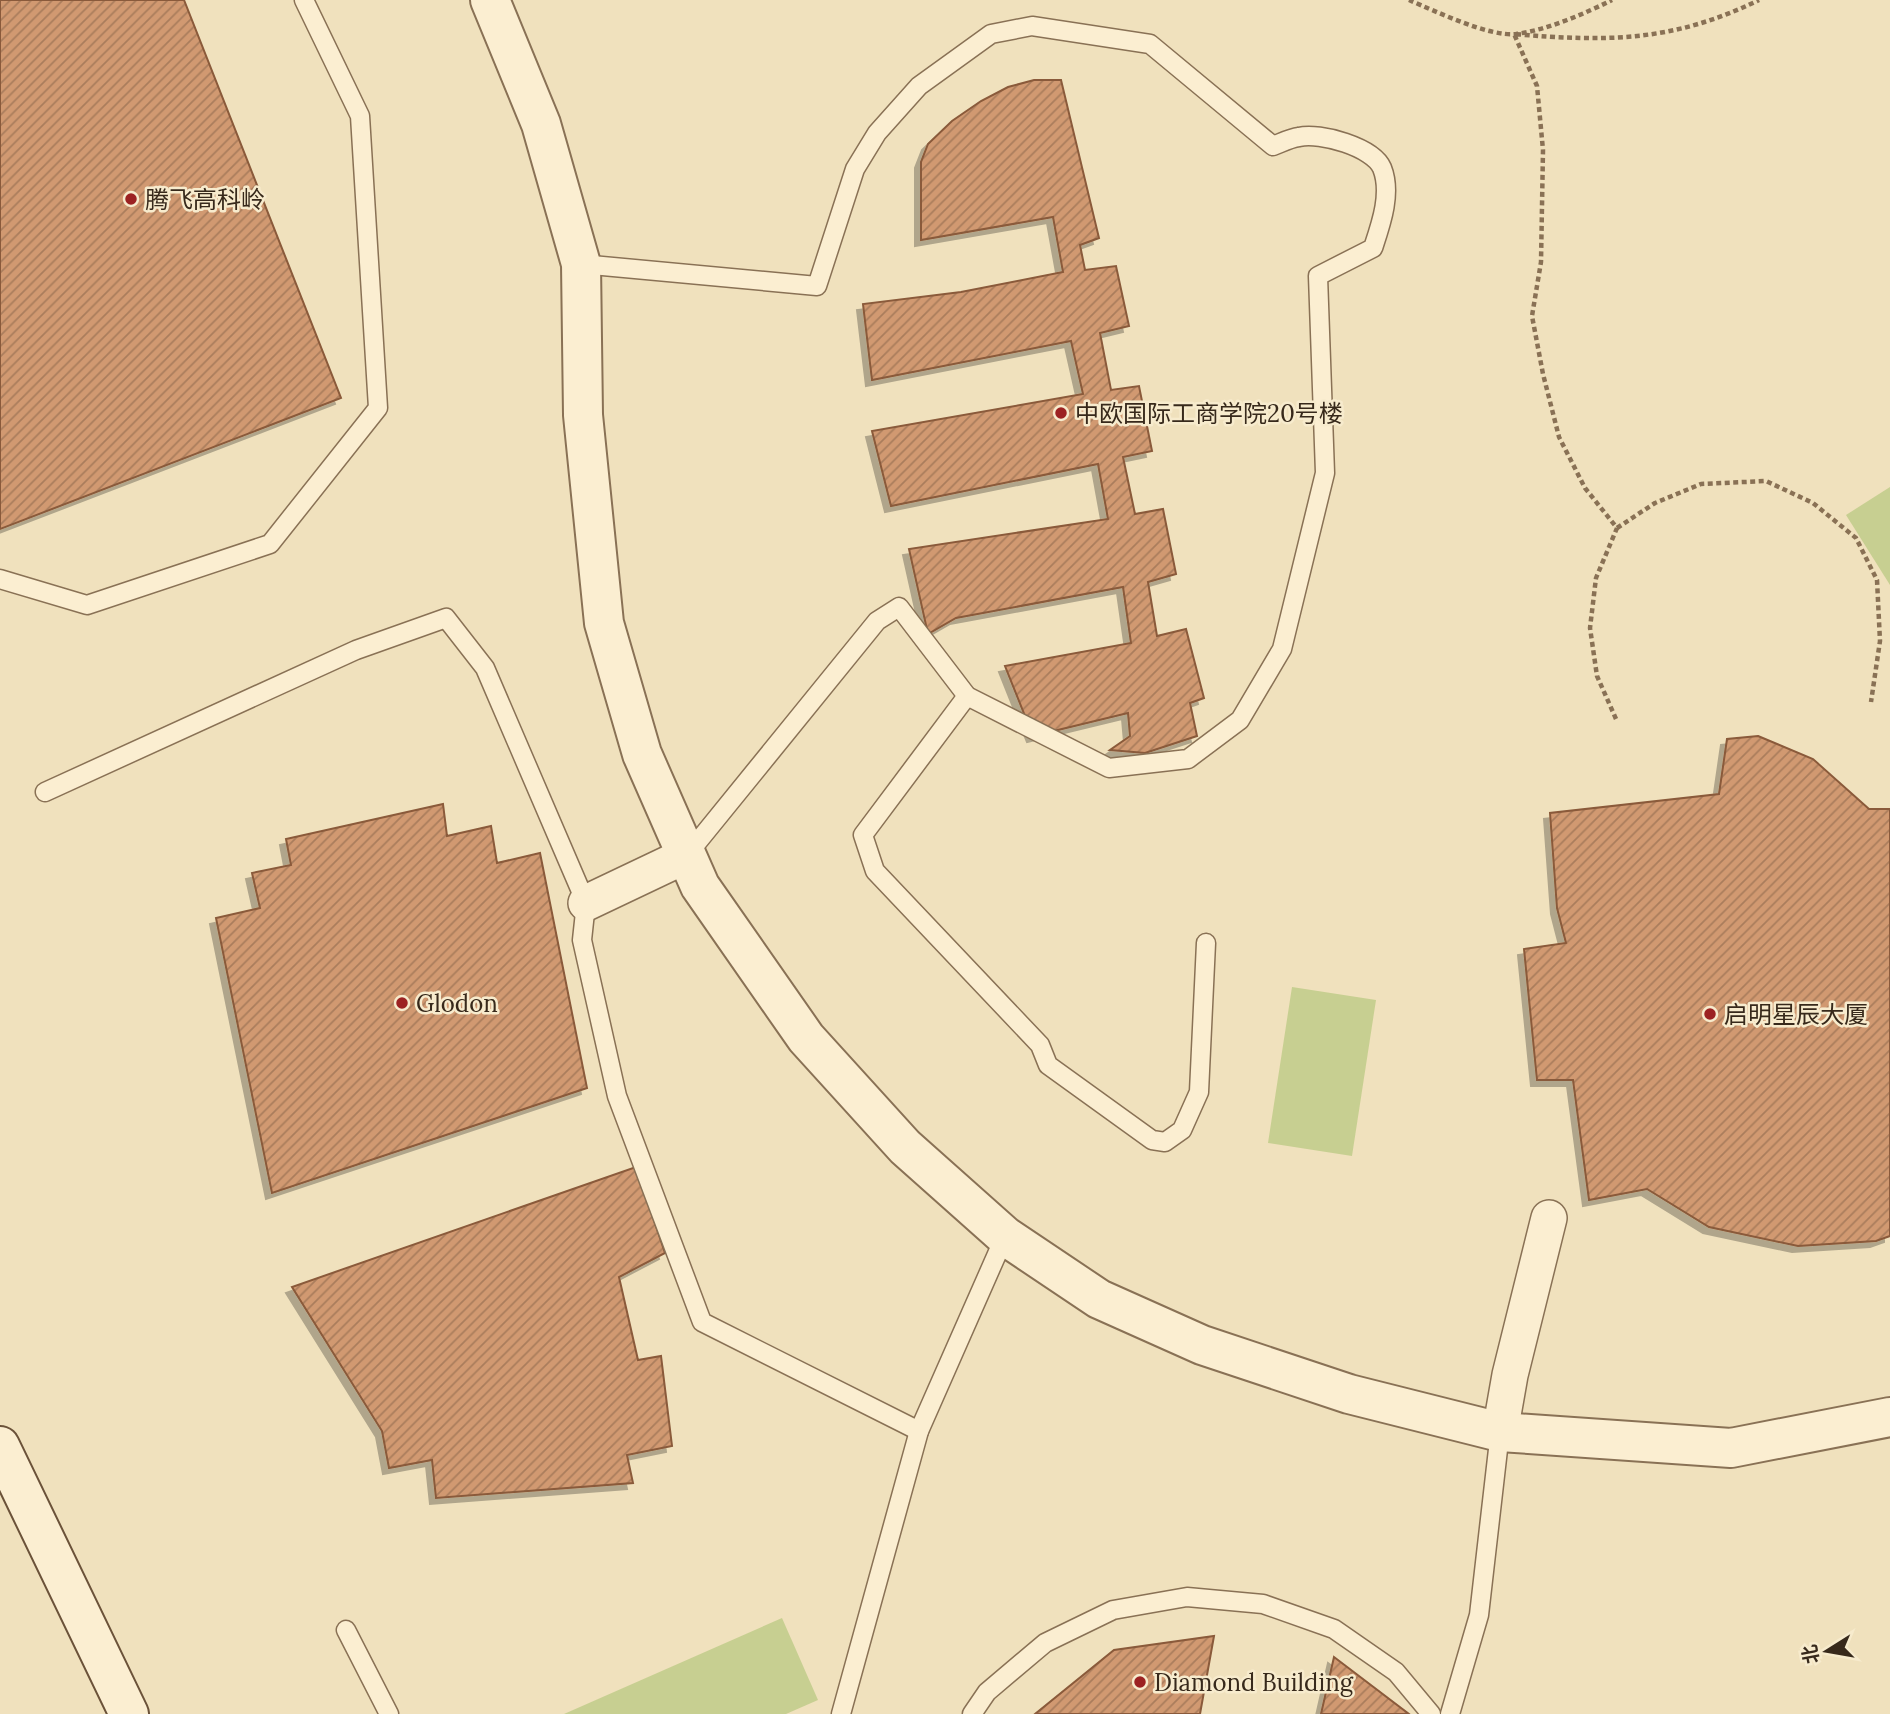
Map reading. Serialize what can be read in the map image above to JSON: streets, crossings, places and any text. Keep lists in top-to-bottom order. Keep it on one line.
{"places":["腾飞高科岭","中欧国际工商学院20号楼","Glodon","启明星辰大厦","Diamond Building"],"north":"left"}
